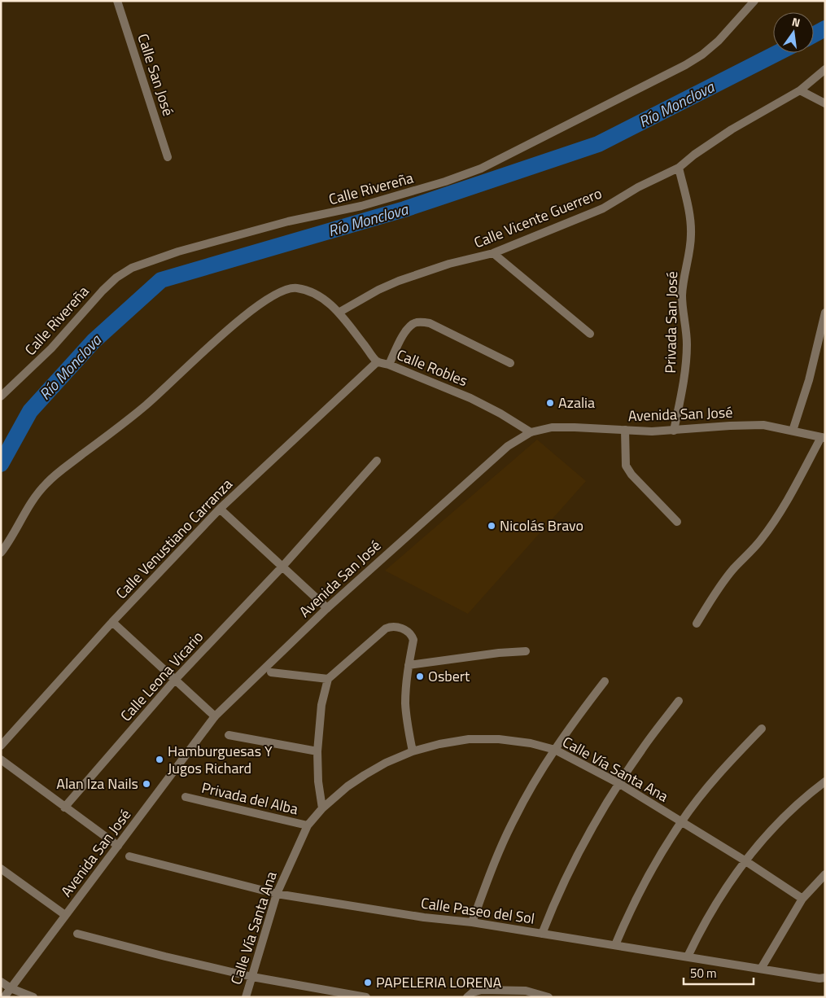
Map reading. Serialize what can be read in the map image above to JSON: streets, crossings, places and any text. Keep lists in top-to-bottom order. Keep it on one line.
{"streets":{"street":["Calle San José","Calle Rivereña","Calle Vicente Guerrero","Privada San José","Calle Robles","Avenida San José","Calle Venustiano Carranza","Calle Leona Vicario","Calle Vía Santa Ana","Privada del Alba","Calle Paseo del Sol"]},"crossings":[["Calle Vicente Guerrero","Privada San José"],["Calle Vicente Guerrero","Calle Robles"],["Privada San José","Avenida San José"],["Calle Robles","Avenida San José"],["Calle Robles","Calle Venustiano Carranza"],["Calle Vía Santa Ana","Privada del Alba"],["Calle Vía Santa Ana","Calle Paseo del Sol"]],"water":["Río Monclova"],"places":["Azalia","Nicolás Bravo","Osbert","Hamburguesas Y Jugos Richard","Alan Iza Nails","PAPELERIA LORENA"],"scale_bar":"50 m","north":"top"}
